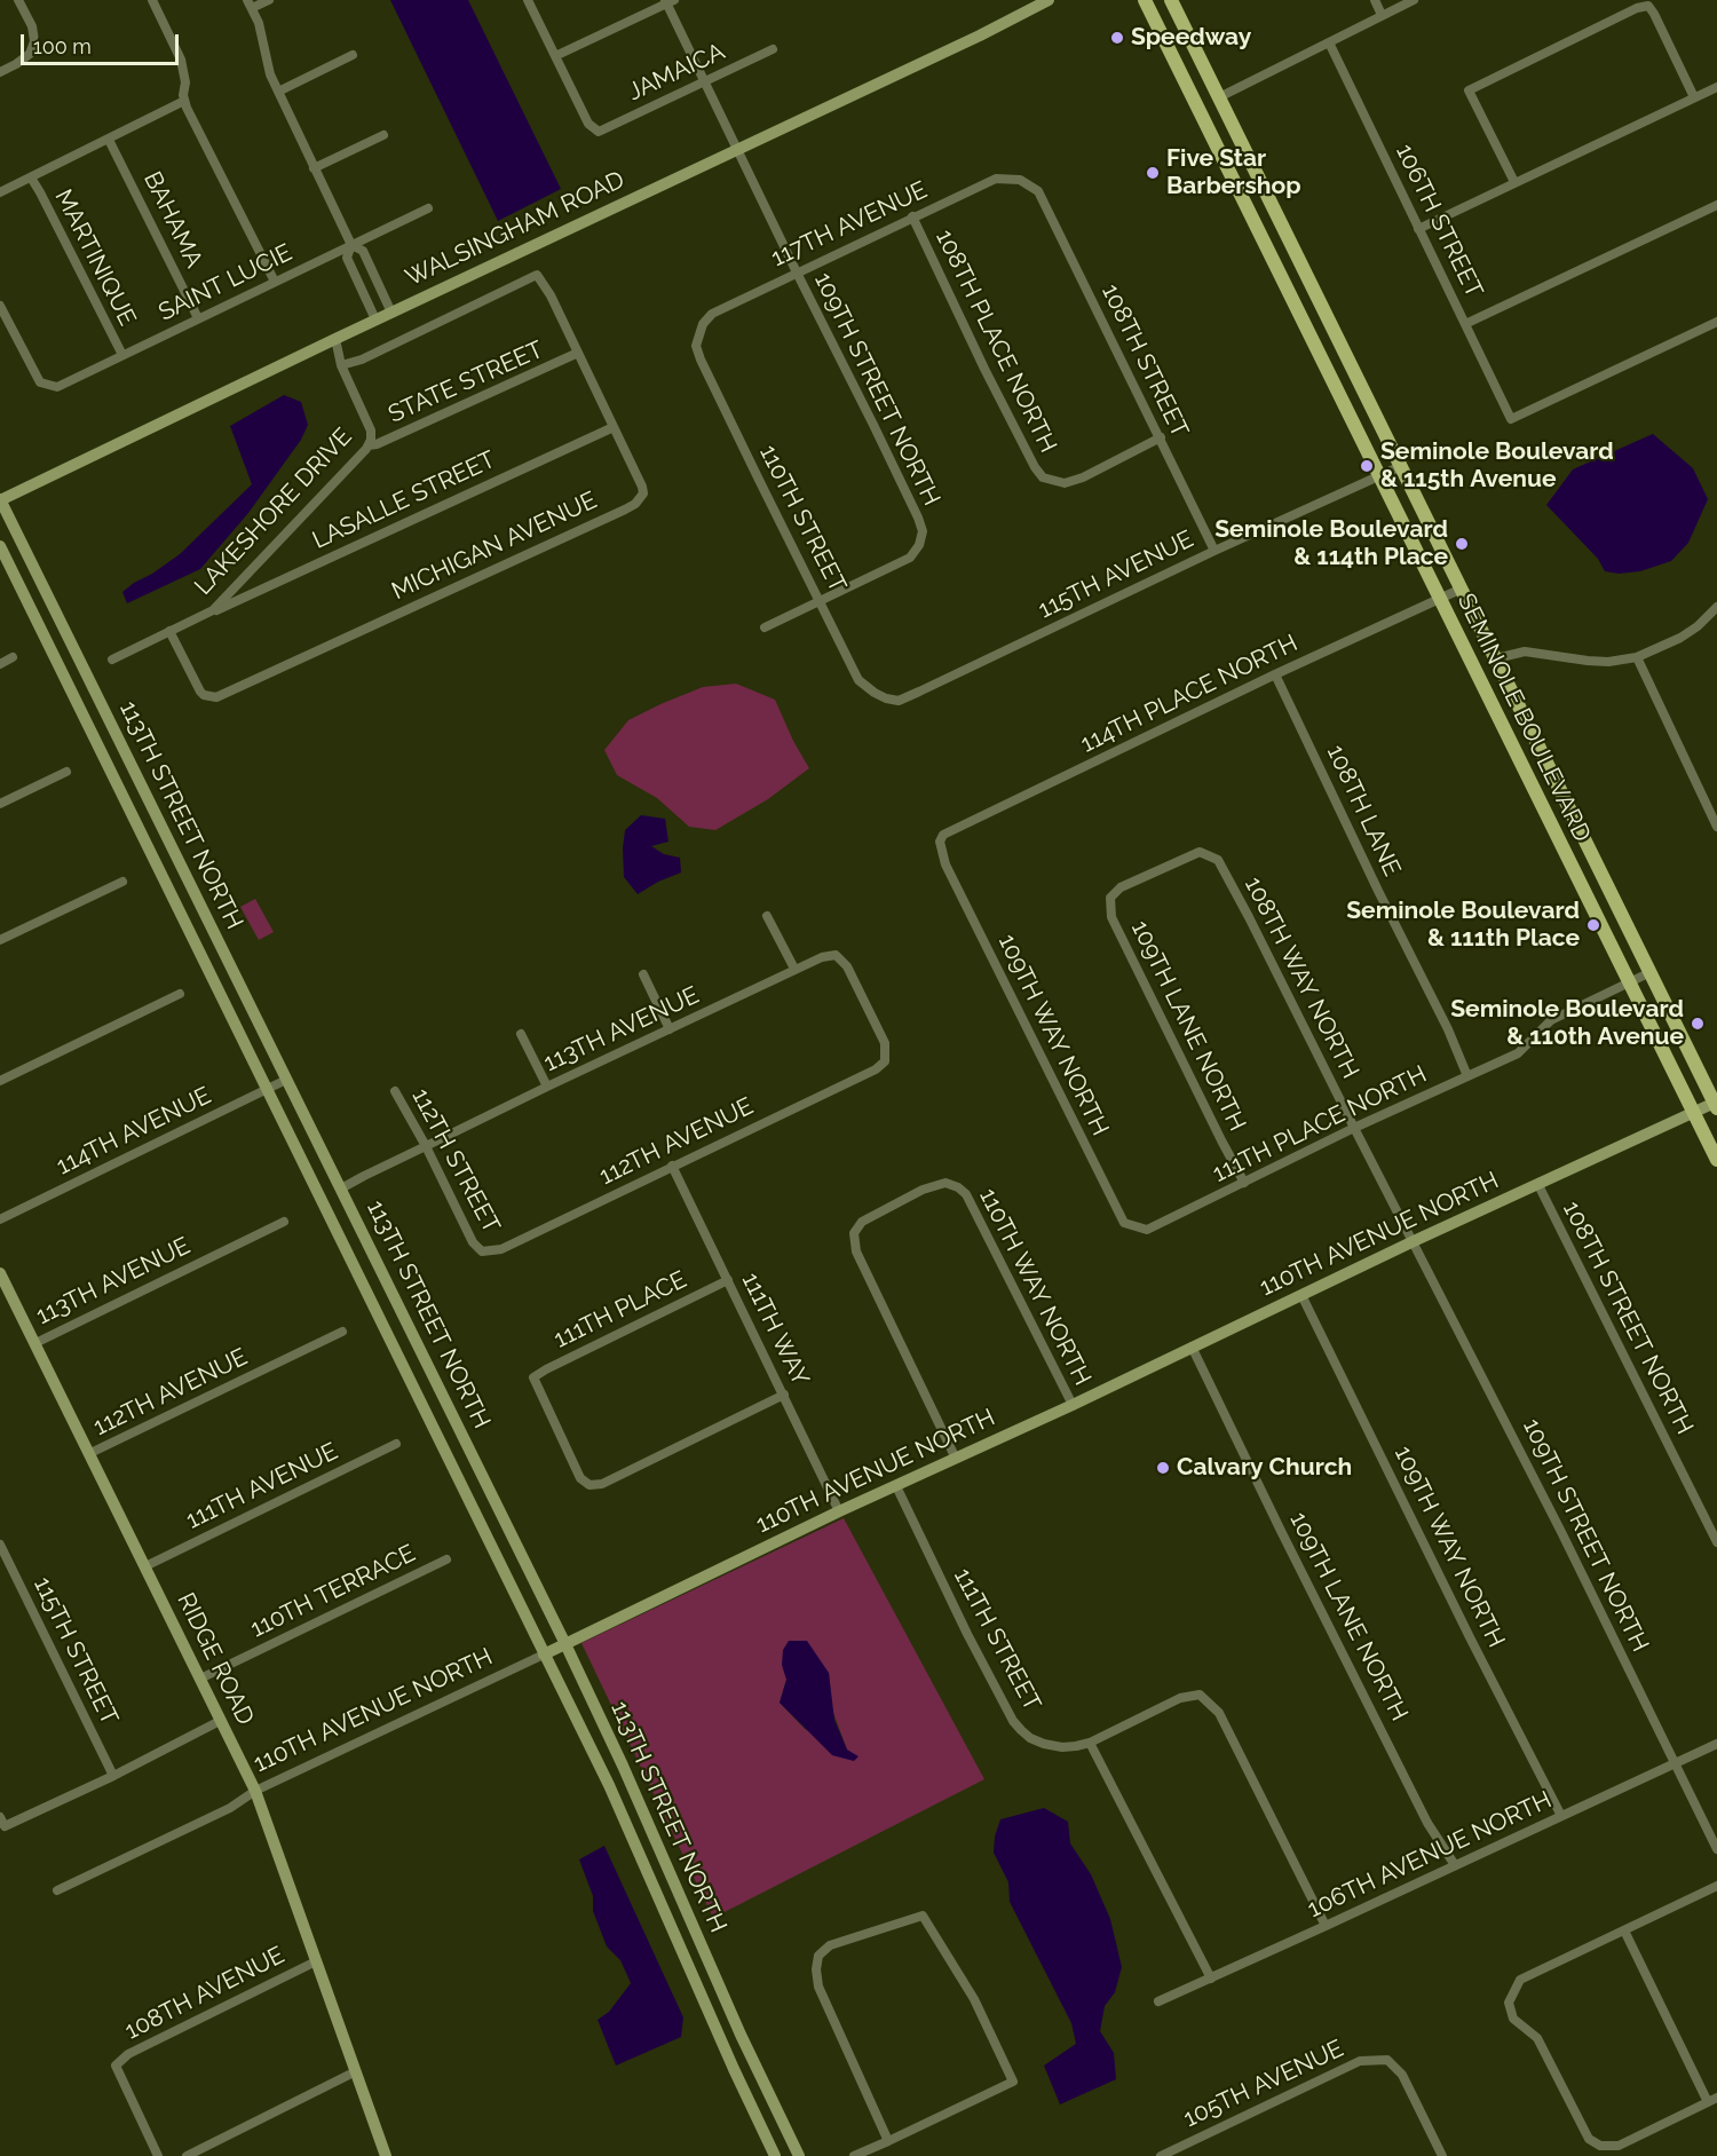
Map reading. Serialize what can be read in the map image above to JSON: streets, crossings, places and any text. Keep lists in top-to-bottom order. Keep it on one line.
{"streets":{"main road":["WALSINGHAM ROAD","SEMINOLE BOULEVARD","113TH STREET NORTH","110TH AVENUE NORTH","RIDGE ROAD"],"street":["JAMAICA","BAHAMA","106TH STREET","117TH AVENUE","MARTINIQUE","SAINT LUCIE","108TH PLACE NORTH","108TH STREET","STATE STREET","109TH STREET NORTH","LASALLE STREET","LAKESHORE DRIVE","110TH STREET","MICHIGAN AVENUE","115TH AVENUE","114TH PLACE NORTH","108TH LANE","108TH WAY NORTH","109TH LANE NORTH","113TH AVENUE","109TH WAY NORTH","111TH PLACE NORTH","114TH AVENUE","112TH AVENUE","112TH STREET","110TH WAY NORTH","111TH PLACE","108TH STREET NORTH","111TH WAY","111TH AVENUE","110TH TERRACE","111TH STREET","115TH STREET","106TH AVENUE NORTH","108TH AVENUE","105TH AVENUE"]},"crossings":[["JAMAICA","109TH STREET NORTH"],["BAHAMA","SAINT LUCIE"],["117TH AVENUE","108TH PLACE NORTH"],["117TH AVENUE","108TH STREET"],["117TH AVENUE","109TH STREET NORTH"],["117TH AVENUE","110TH STREET"],["WALSINGHAM ROAD","109TH STREET NORTH"],["WALSINGHAM ROAD","LAKESHORE DRIVE"],["WALSINGHAM ROAD","113TH STREET NORTH"],["MARTINIQUE","SAINT LUCIE"],["108TH PLACE NORTH","108TH STREET"],["108TH STREET","115TH AVENUE"],["STATE STREET","LAKESHORE DRIVE"],["STATE STREET","MICHIGAN AVENUE"],["109TH STREET NORTH","110TH STREET"],["109TH STREET NORTH","108TH WAY NORTH"],["109TH STREET NORTH","110TH AVENUE NORTH"],["109TH STREET NORTH","106TH AVENUE NORTH"],["LASALLE STREET","LAKESHORE DRIVE"],["LASALLE STREET","MICHIGAN AVENUE"],["LAKESHORE DRIVE","MICHIGAN AVENUE"],["110TH STREET","115TH AVENUE"],["115TH AVENUE","SEMINOLE BOULEVARD"],["114TH PLACE NORTH","SEMINOLE BOULEVARD"],["114TH PLACE NORTH","108TH LANE"],["114TH PLACE NORTH","109TH WAY NORTH"],["SEMINOLE BOULEVARD","111TH PLACE NORTH"],["SEMINOLE BOULEVARD","110TH AVENUE NORTH"],["108TH LANE","111TH PLACE NORTH"],["113TH STREET NORTH","113TH AVENUE"],["113TH STREET NORTH","114TH AVENUE"],["113TH STREET NORTH","110TH AVENUE NORTH"],["108TH WAY NORTH","109TH LANE NORTH"],["108TH WAY NORTH","111TH PLACE NORTH"],["108TH WAY NORTH","110TH AVENUE NORTH"],["109TH LANE NORTH","111TH PLACE NORTH"],["109TH LANE NORTH","110TH AVENUE NORTH"],["109TH LANE NORTH","106TH AVENUE NORTH"],["113TH AVENUE","112TH AVENUE"],["113TH AVENUE","112TH STREET"],["113TH AVENUE","RIDGE ROAD"],["109TH WAY NORTH","111TH PLACE NORTH"],["109TH WAY NORTH","110TH AVENUE NORTH"],["109TH WAY NORTH","106TH AVENUE NORTH"],["112TH AVENUE","112TH STREET"],["112TH AVENUE","111TH WAY"],["112TH AVENUE","RIDGE ROAD"],["110TH AVENUE NORTH","110TH WAY NORTH"],["110TH AVENUE NORTH","108TH STREET NORTH"],["110TH AVENUE NORTH","111TH WAY"],["110TH AVENUE NORTH","111TH STREET"],["110TH AVENUE NORTH","RIDGE ROAD"],["111TH PLACE","111TH WAY"],["111TH AVENUE","RIDGE ROAD"],["110TH TERRACE","RIDGE ROAD"],["RIDGE ROAD","108TH AVENUE"]],"places":["Speedway","Five Star Barbershop","Seminole Boulevard & 115th Avenue","Seminole Boulevard & 114th Place","Seminole Boulevard & 111th Place","Seminole Boulevard & 110th Avenue","Calvary Church"],"scale_bar":"100 m"}
